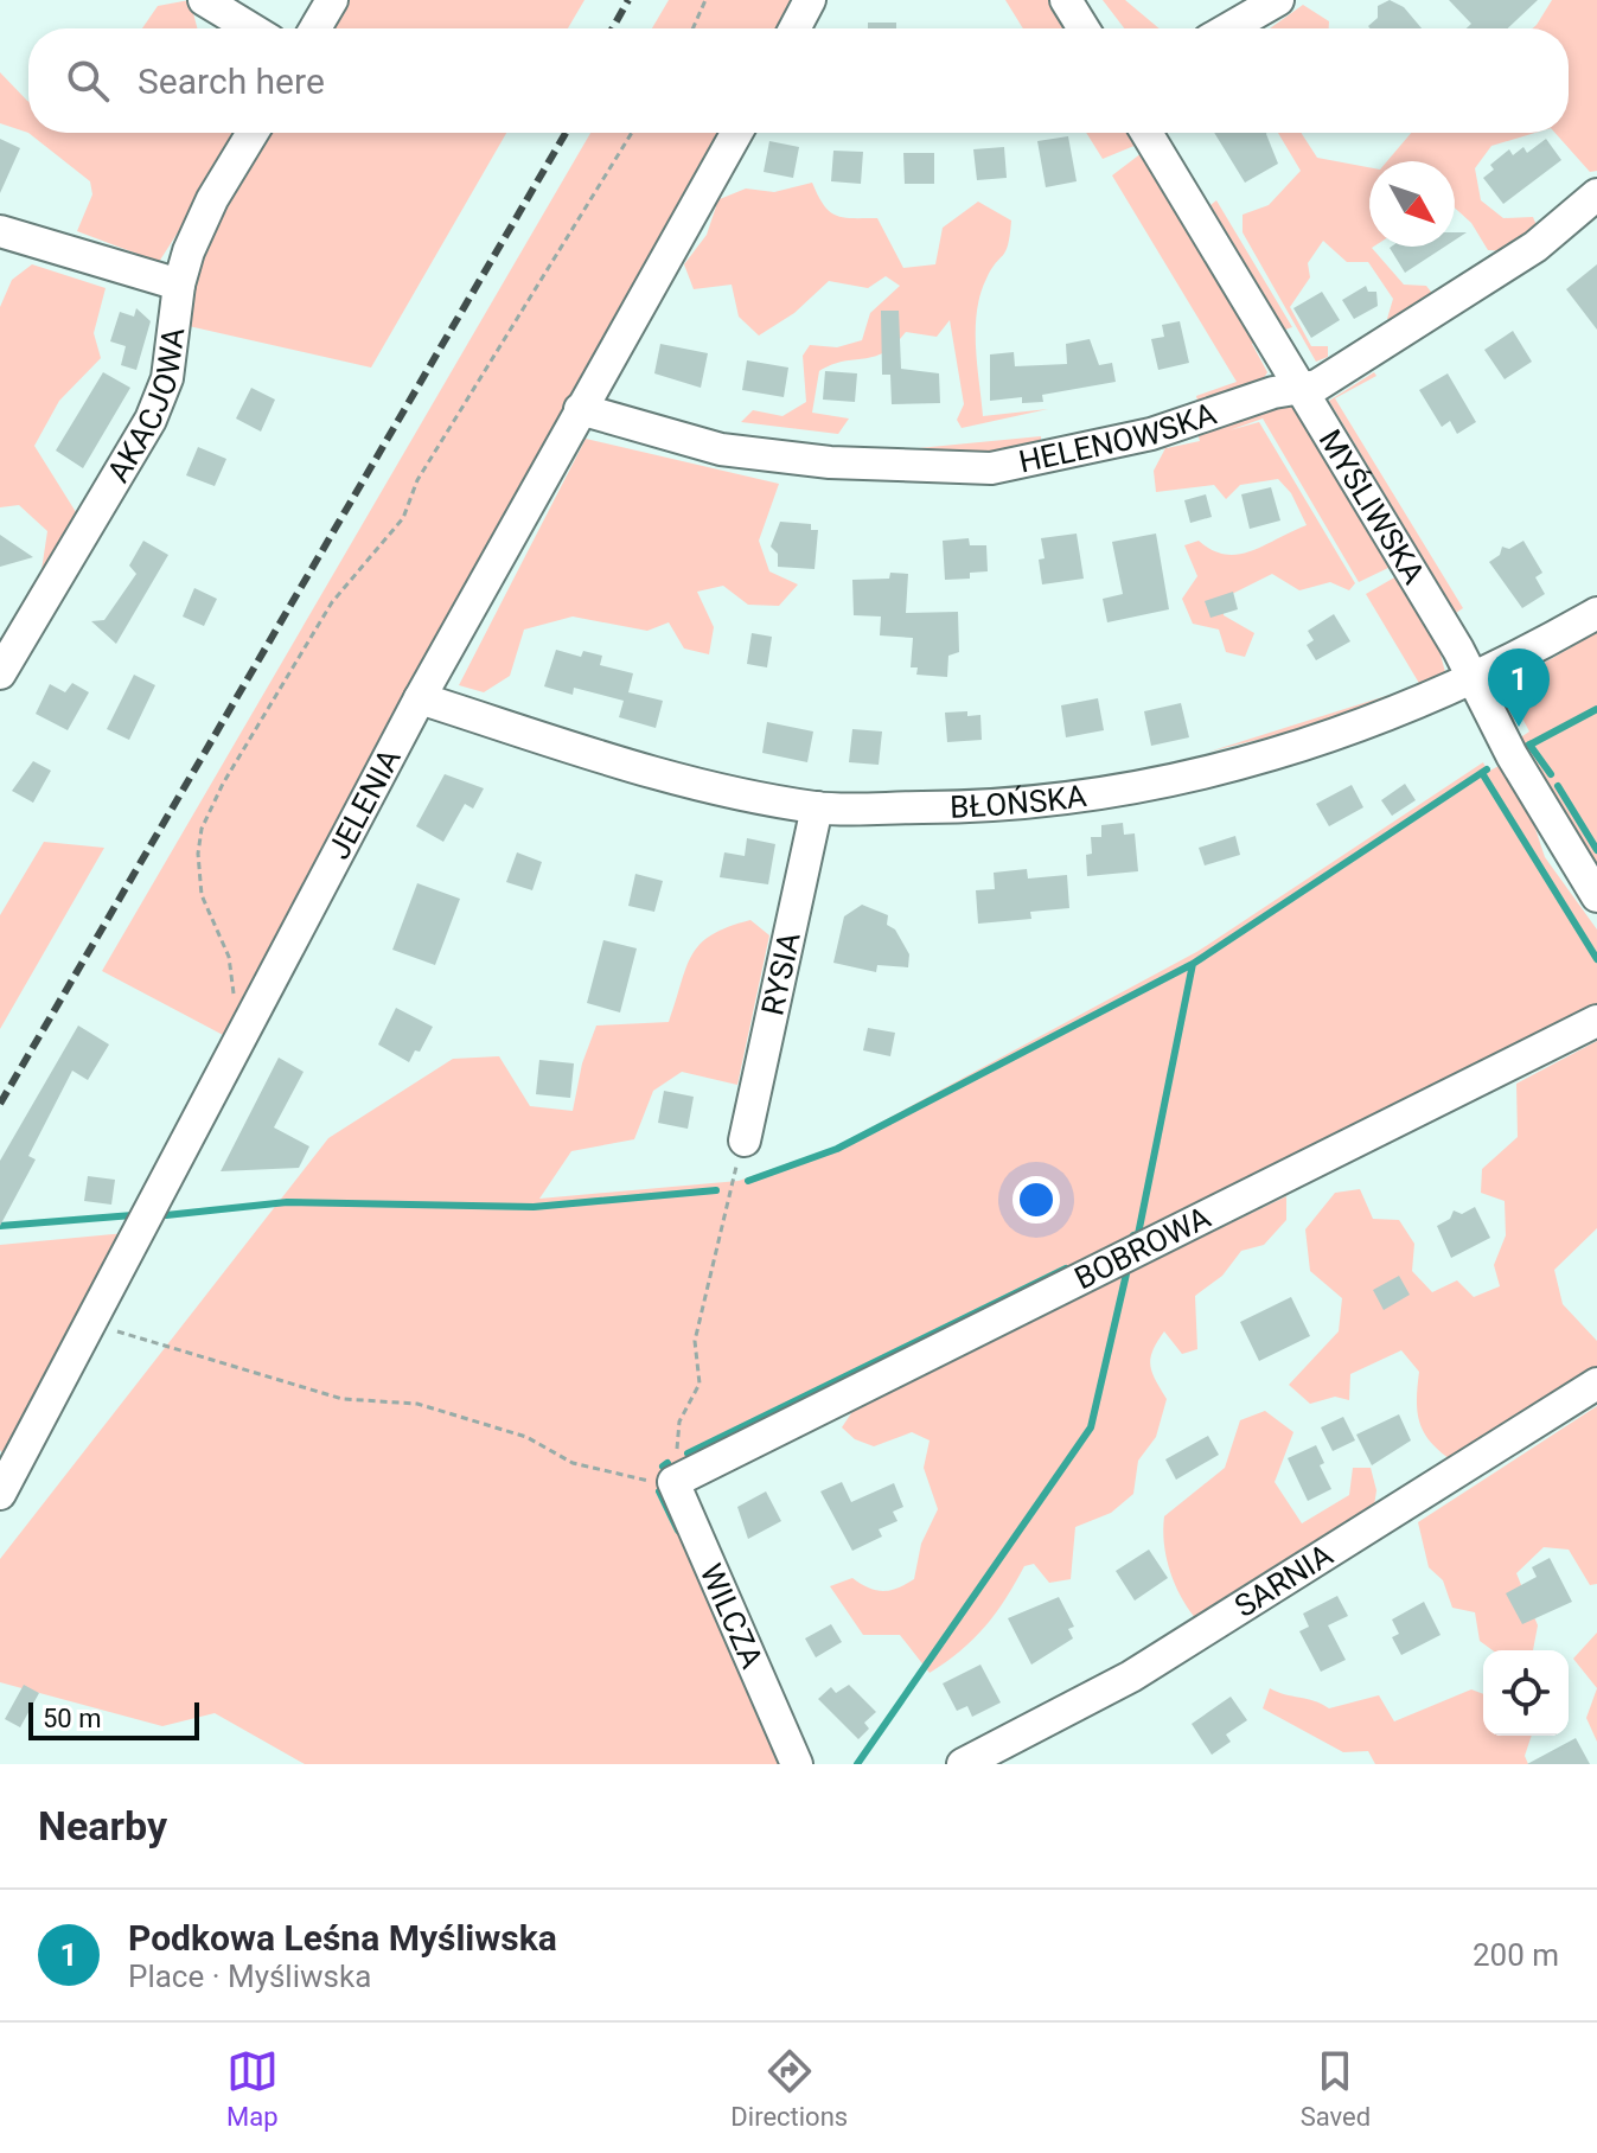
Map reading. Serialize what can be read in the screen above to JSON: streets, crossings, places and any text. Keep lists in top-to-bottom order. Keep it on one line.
{"streets":{"street":["AKACJOWA","HELENOWSKA","MYŚLIWSKA","BŁOŃSKA","JELENIA","RYSIA","BOBROWA","SARNIA","WILCZA"]},"crossings":[["HELENOWSKA","MYŚLIWSKA"],["HELENOWSKA","JELENIA"],["MYŚLIWSKA","BŁOŃSKA"],["BŁOŃSKA","JELENIA"],["BŁOŃSKA","RYSIA"],["BOBROWA","WILCZA"]],"scale_bar":"50 m","north":"bottom right","page":{"search":"Search here","pins":"1","scale":"50 m","heading":"Nearby","list":[{"mark":"1","name":"Podkowa Leśna Myśliwska","note":"Place · Myśliwska","value":"200 m"}],"nav":["Map","Directions","Saved"]}}
